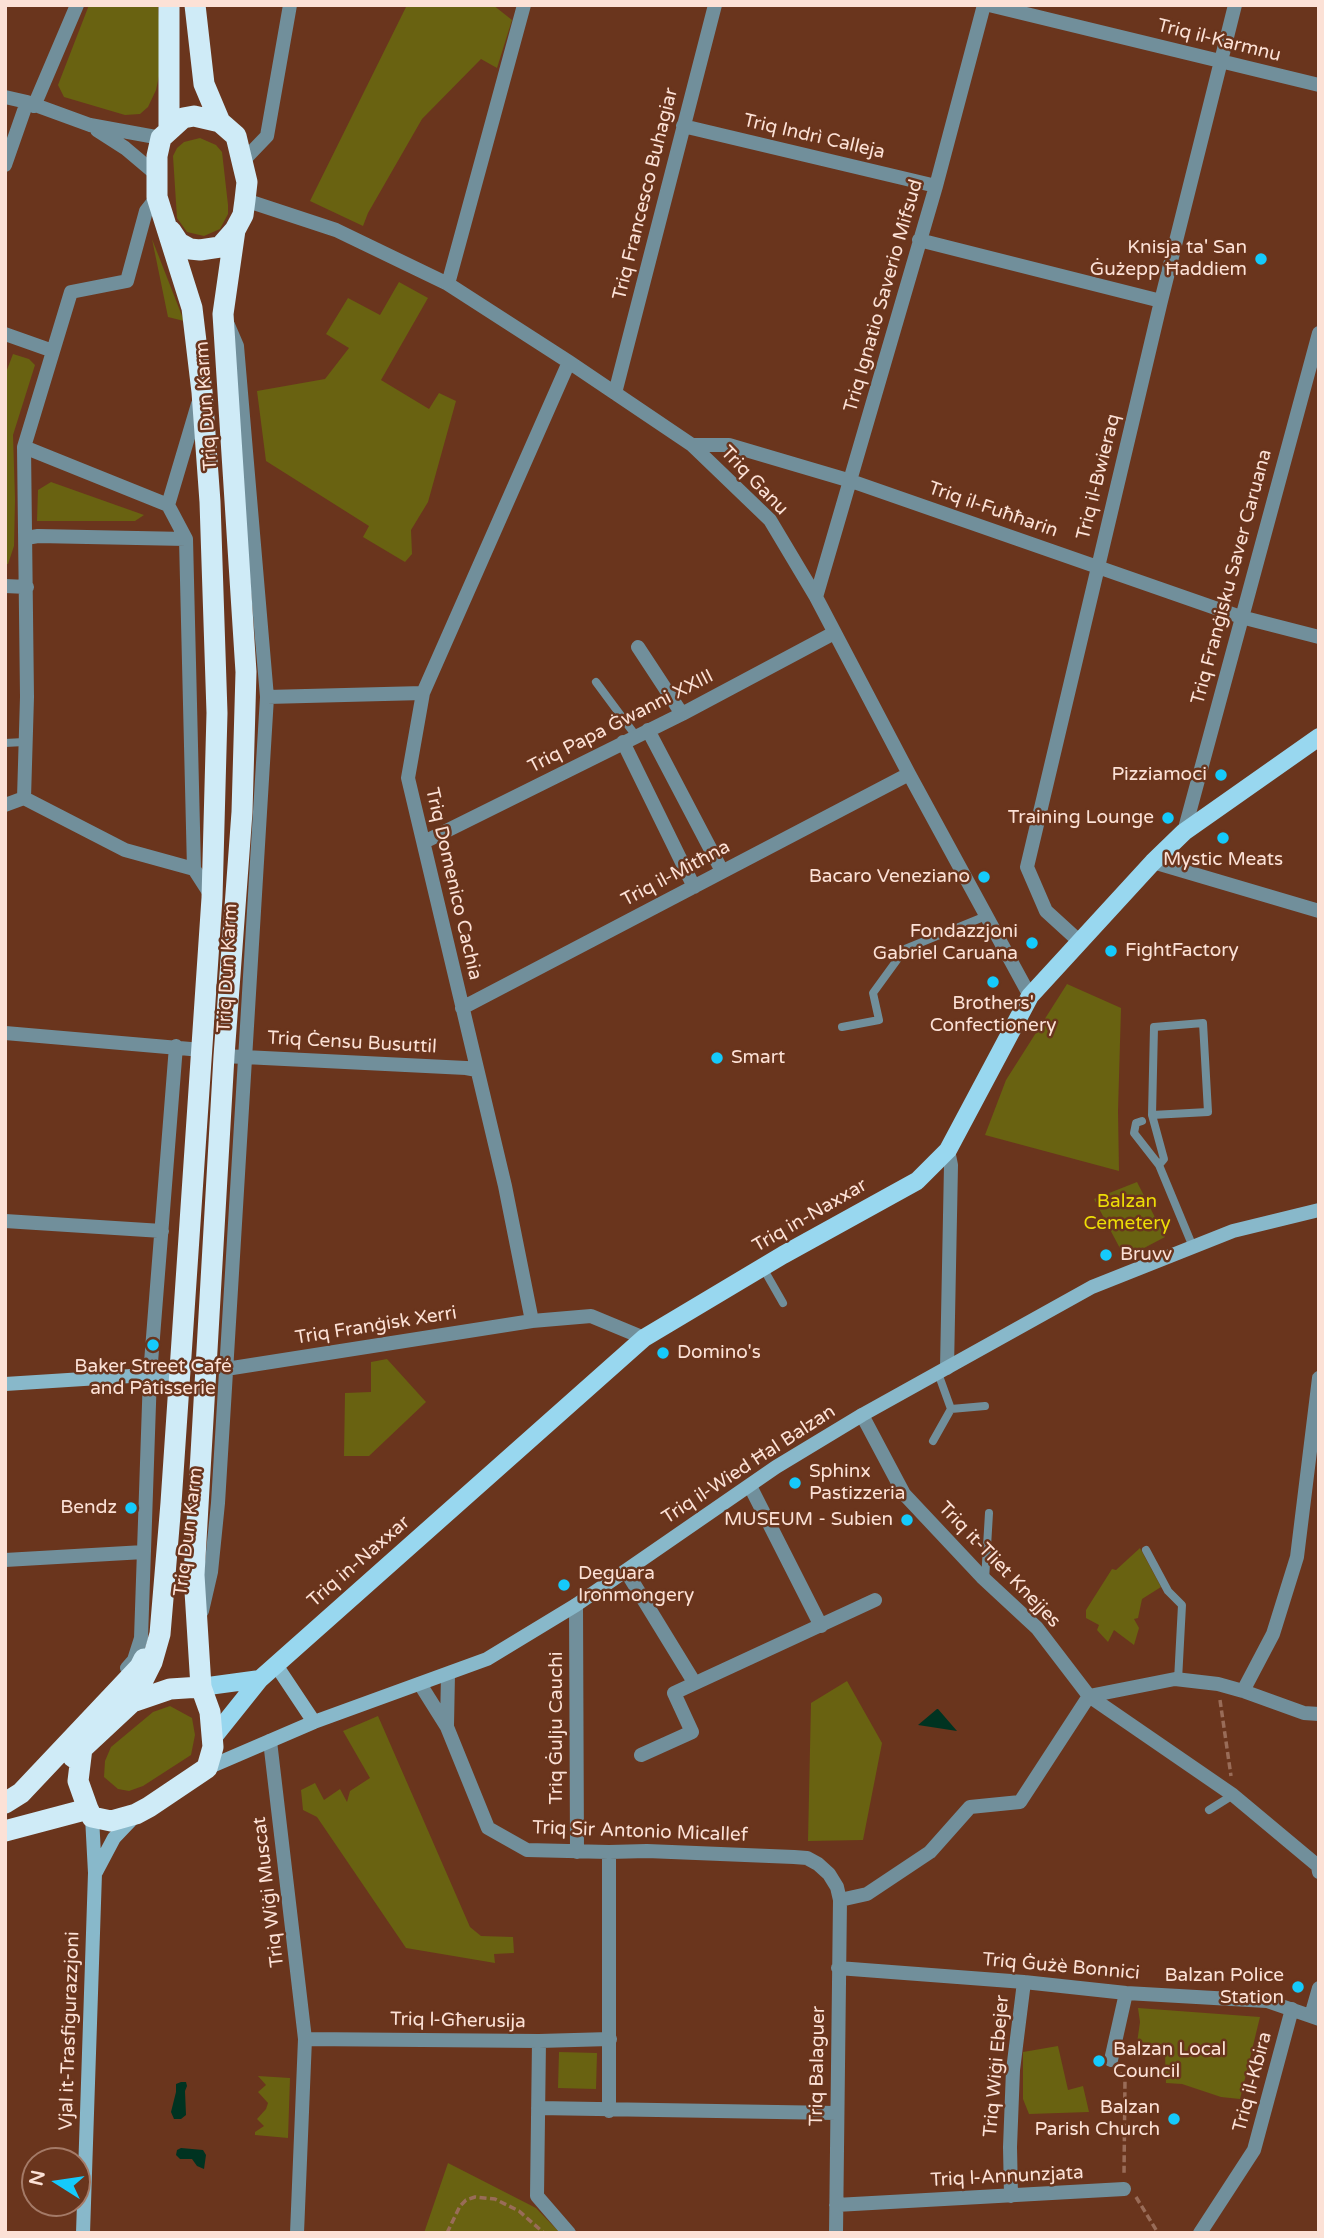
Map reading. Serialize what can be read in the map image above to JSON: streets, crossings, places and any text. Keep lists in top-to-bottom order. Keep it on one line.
{"streets":{"highway":["Triq Dun Karm","Triq in-Naxxar"],"main road":["Triq il-Wied Ħal Balzan","Vjal it-Trasfigurazzjoni"],"street":["Triq il-Karmnu","Triq Indrì Calleja","Triq Francesco Buhagiar","Triq Ignatio Saverio Mifsud","Triq il-Bwieraq","Triq Ganu","Triq il-Fuħħarin","Triq Franġisku Saver Caruana","Triq Papa Ġwanni XXIII","Triq il-Mitħna","Triq Domenico Cachia","Triq Ċensu Busuttil","Triq Franġisk Xerri","Triq it-Tliet Knejjes","Triq Ġulju Cauchi","Triq Sir Antonio Micallef","Triq Wiġi Muscat","Triq Ġużè Bonnici","Triq l-Għerusija","Triq Balaguer","Triq Wiġi Ebejer","Triq il-Kbira","Triq l-Annunzjata"]},"crossings":[["Triq il-Karmnu","Triq Ignatio Saverio Mifsud"],["Triq il-Karmnu","Triq il-Bwieraq"],["Triq Indrì Calleja","Triq Francesco Buhagiar"],["Triq Indrì Calleja","Triq Ignatio Saverio Mifsud"],["Triq Francesco Buhagiar","Triq Ganu"],["Triq Ignatio Saverio Mifsud","Triq Ganu"],["Triq Ignatio Saverio Mifsud","Triq il-Fuħħarin"],["Triq Dun Karm","Triq Ganu"],["Triq Dun Karm","Triq Ċensu Busuttil"],["Triq Dun Karm","Triq in-Naxxar"],["Triq Dun Karm","Triq Franġisk Xerri"],["Triq Dun Karm","Triq il-Wied Ħal Balzan"],["Triq Dun Karm","Vjal it-Trasfigurazzjoni"],["Triq il-Bwieraq","Triq il-Fuħħarin"],["Triq il-Bwieraq","Triq in-Naxxar"],["Triq Ganu","Triq il-Fuħħarin"],["Triq Ganu","Triq Papa Ġwanni XXIII"],["Triq Ganu","Triq il-Mitħna"],["Triq Ganu","Triq Domenico Cachia"],["Triq Ganu","Triq in-Naxxar"],["Triq il-Fuħħarin","Triq Franġisku Saver Caruana"],["Triq Franġisku Saver Caruana","Triq in-Naxxar"],["Triq Papa Ġwanni XXIII","Triq Domenico Cachia"],["Triq il-Mitħna","Triq Domenico Cachia"],["Triq Domenico Cachia","Triq Ċensu Busuttil"],["Triq Domenico Cachia","Triq Franġisk Xerri"],["Triq in-Naxxar","Triq il-Wied Ħal Balzan"],["Triq in-Naxxar","Vjal it-Trasfigurazzjoni"],["Triq il-Wied Ħal Balzan","Triq it-Tliet Knejjes"],["Triq il-Wied Ħal Balzan","Triq Ġulju Cauchi"],["Triq il-Wied Ħal Balzan","Triq Sir Antonio Micallef"],["Triq il-Wied Ħal Balzan","Triq Wiġi Muscat"],["Triq il-Wied Ħal Balzan","Vjal it-Trasfigurazzjoni"],["Triq Ġulju Cauchi","Triq Sir Antonio Micallef"],["Triq Sir Antonio Micallef","Triq Balaguer"],["Triq Wiġi Muscat","Triq l-Għerusija"],["Triq Ġużè Bonnici","Triq Balaguer"],["Triq Ġużè Bonnici","Triq Wiġi Ebejer"],["Triq Ġużè Bonnici","Triq il-Kbira"],["Triq Balaguer","Triq l-Annunzjata"],["Triq Wiġi Ebejer","Triq l-Annunzjata"]],"parks":["Balzan Cemetery"],"places":["Knisja ta' San Ġużepp Ħaddiem","Pizziamoci","Training Lounge","Mystic Meats","Bacaro Veneziano","Fondazzjoni Gabriel Caruana","FightFactory","Brothers' Confectionery","Smart","Bruvv","Baker Street Café and Pâtisserie","Domino's","Sphinx Pastizzeria","Bendz","MUSEUM - Subien","Deguara Ironmongery","Balzan Police Station","Balzan Local Council","Balzan Parish Church"],"north":"left"}
